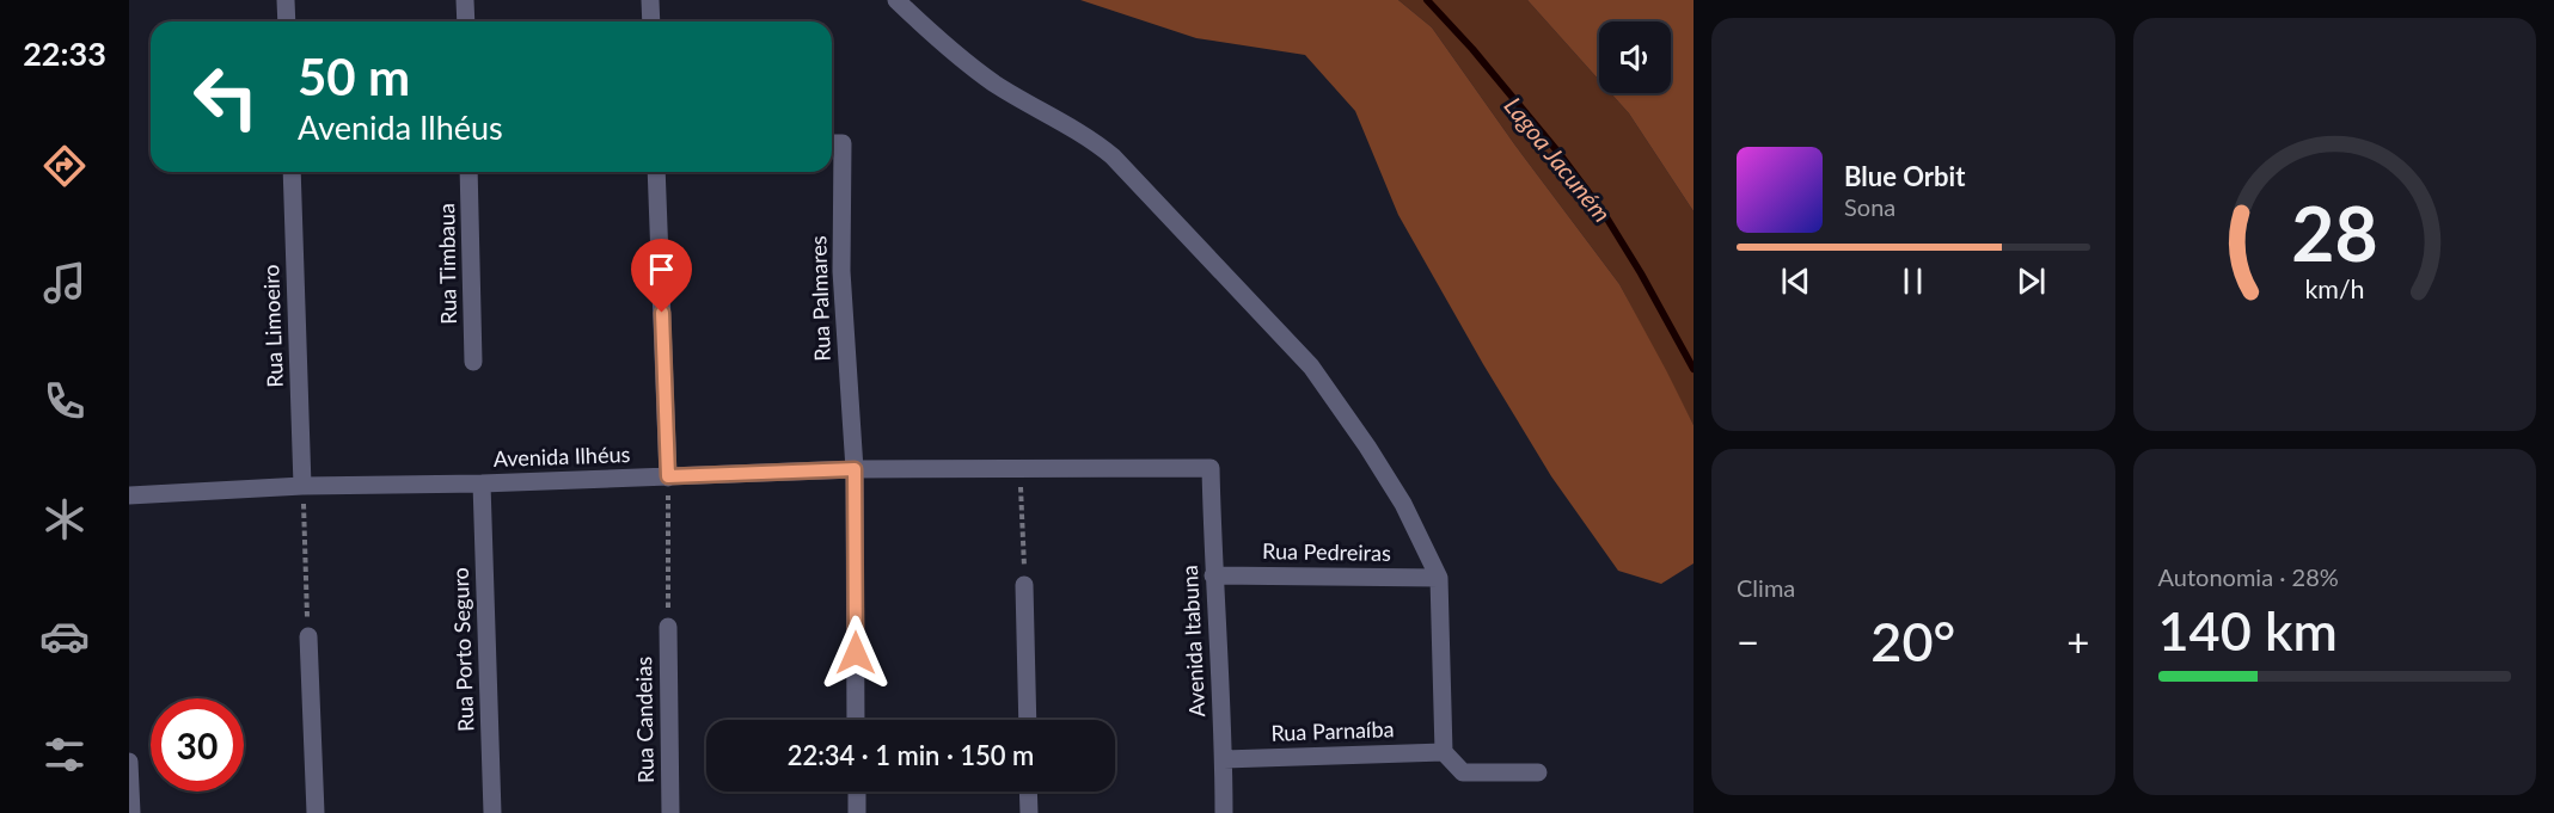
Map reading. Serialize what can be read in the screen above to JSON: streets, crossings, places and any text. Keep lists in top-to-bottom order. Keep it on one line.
{"streets":{"street":["Rua Timbaua","Rua Palmares","Rua Limoeiro","Avenida Ilhéus","Rua Pedreiras","Avenida Itabuna","Rua Porto Seguro","Rua Candeias","Rua Parnaíba"]},"crossings":[["Rua Palmares","Avenida Ilhéus"],["Rua Limoeiro","Avenida Ilhéus"],["Avenida Ilhéus","Avenida Itabuna"],["Avenida Ilhéus","Rua Porto Seguro"],["Rua Pedreiras","Avenida Itabuna"],["Avenida Itabuna","Rua Parnaíba"]],"water":["Lagoa Jacuném"],"page":{"tabs":"22:33","turn":["50 m","Avenida Ilhéus"],"song":["Blue Orbit","Sona"],"tile":["Clima",["Autonomia · 28%","140 km"]],"heat":["−","20°","+"],"limit":"30","trip":"22:34 · 1 min · 150 m","gauge":["28","km/h"]}}
